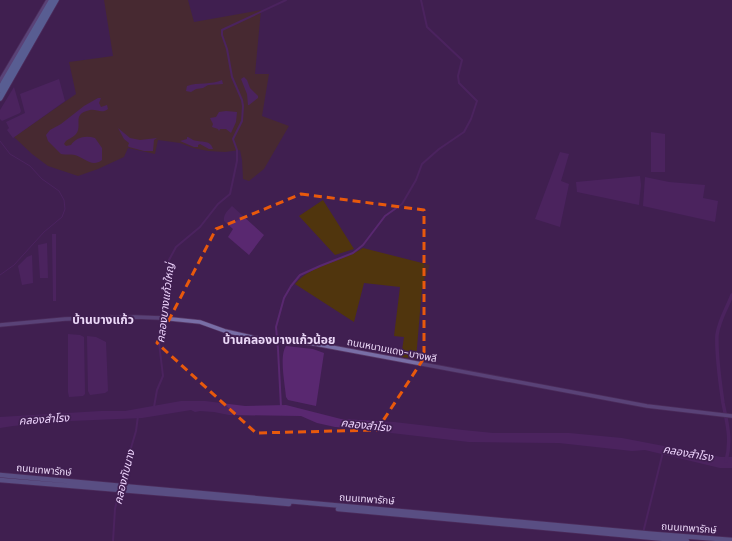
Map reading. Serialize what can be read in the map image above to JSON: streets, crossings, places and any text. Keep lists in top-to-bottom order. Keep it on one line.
{"streets":{"main road":["ถนนหนามแดง-บางพลี","ถนนเทพารักษ์"]},"districts":["บ้านบางแก้ว","บ้านคลองบางแก้วน้อย"],"water":["คลองบางแก้วใหญ่","คลองสำโรง","คลองทับนาง"]}
